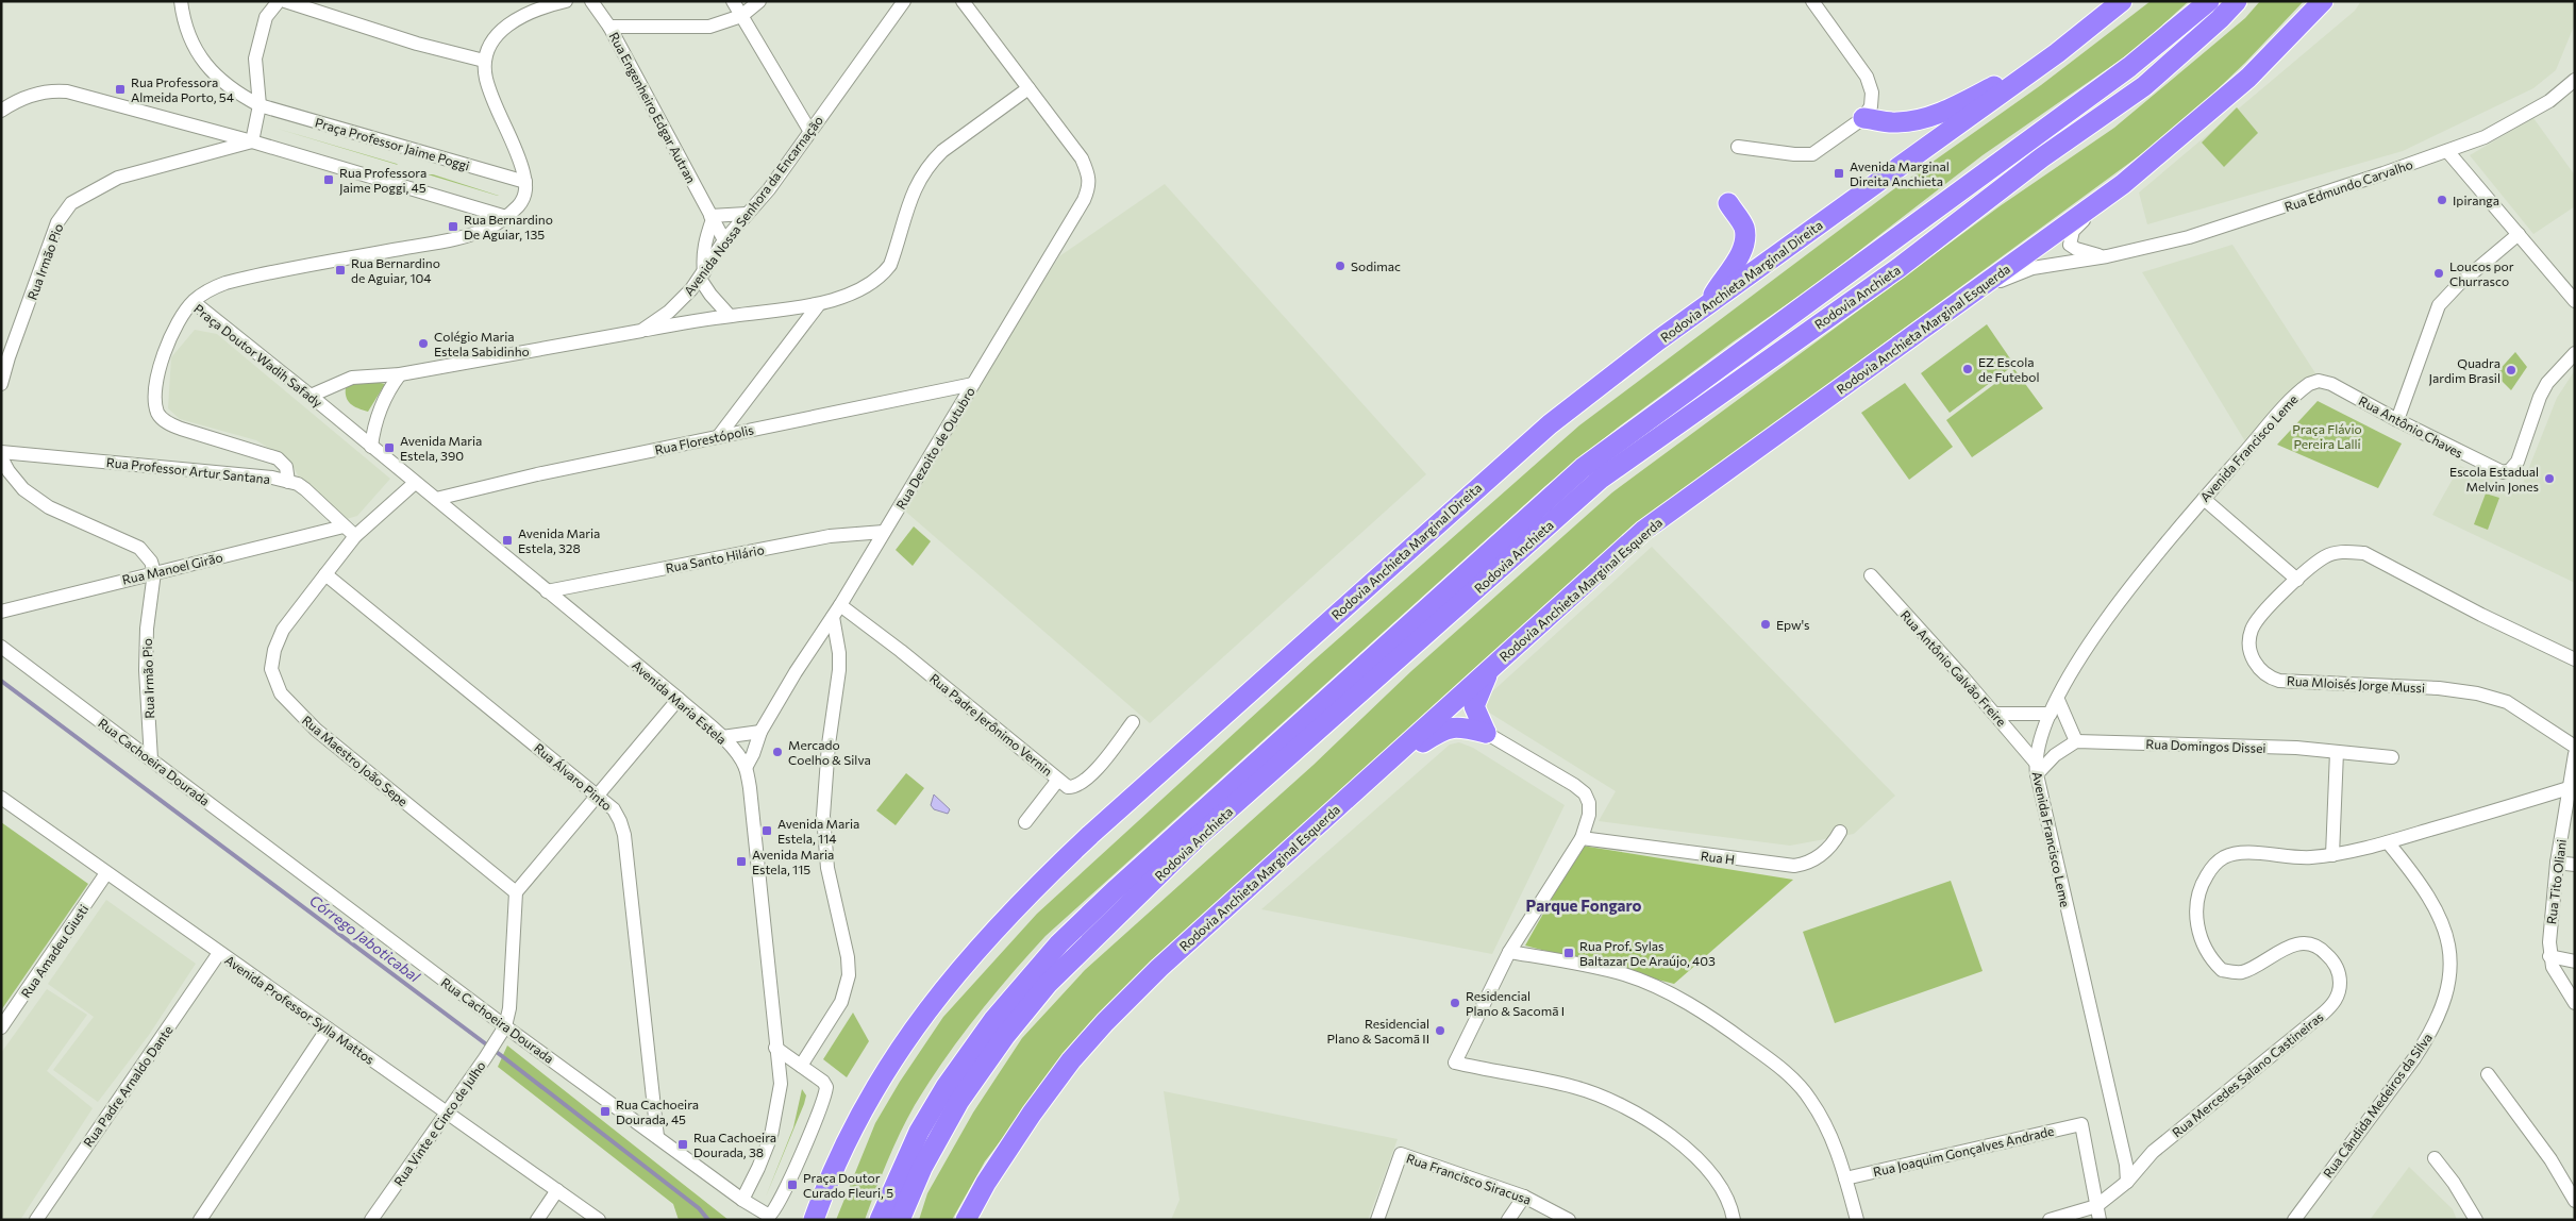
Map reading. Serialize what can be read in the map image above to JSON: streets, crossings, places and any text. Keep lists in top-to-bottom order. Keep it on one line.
{"streets":{"highway":["Rodovia Anchieta Marginal Direita","Rodovia Anchieta","Rodovia Anchieta Marginal Esquerda"],"street":["Rua Engenheiro Edgar Autran","Praça Professor Jaime Poggi","Rua Edmundo Carvalho","Avenida Nossa Senhora da Encarnação","Rua Irmão Pio","Praça Doutor Wadih Safady","Rua Antônio Chaves","Rua Florestópolis","Rua Dezoito de Outubro","Avenida Francisco Leme","Rua Professor Artur Santana","Rua Santo Hilário","Rua Manoel Girão","Rua Antônio Galvão Freire","Rua Mloisés Jorge Mussi","Avenida Maria Estela","Rua Padre Jerônimo Vernin","Rua Domingos Dissei","Rua Maestro João Sepe","Rua Cachoeira Dourada","Rua Álvaro Pinto","Rua H","Rua Tito Oliani","Rua Amadeu Giusti","Avenida Professor Sylla Mattos","Rua Mercedes Salano Castineiras","Rua Padre Arnaldo Dante","Rua Cândida Medeiros da Silva","Rua Vinte e Cinco de Julho","Rua Joaquim Gonçalves Andrade","Rua Francisco Siracusa"]},"crossings":[["Rua Engenheiro Edgar Autran","Avenida Nossa Senhora da Encarnação"],["Rua Edmundo Carvalho","Rodovia Anchieta Marginal Esquerda"],["Avenida Nossa Senhora da Encarnação","Praça Doutor Wadih Safady"],["Rua Irmão Pio","Rua Manoel Girão"],["Rua Irmão Pio","Rua Cachoeira Dourada"],["Praça Doutor Wadih Safady","Rua Professor Artur Santana"],["Praça Doutor Wadih Safady","Avenida Maria Estela"],["Praça Doutor Wadih Safady","Rua Maestro João Sepe"],["Rua Antônio Chaves","Avenida Francisco Leme"],["Rua Florestópolis","Rua Dezoito de Outubro"],["Rua Florestópolis","Avenida Maria Estela"],["Rua Dezoito de Outubro","Rua Santo Hilário"],["Rua Dezoito de Outubro","Avenida Maria Estela"],["Rua Dezoito de Outubro","Rua Padre Jerônimo Vernin"],["Avenida Francisco Leme","Rua Antônio Galvão Freire"],["Avenida Francisco Leme","Rua Mercedes Salano Castineiras"],["Rua Professor Artur Santana","Rua Manoel Girão"],["Rua Professor Artur Santana","Rua Maestro João Sepe"],["Rua Santo Hilário","Avenida Maria Estela"],["Avenida Maria Estela","Rua Maestro João Sepe"],["Rua Maestro João Sepe","Rua Álvaro Pinto"],["Rua Cachoeira Dourada","Rua Álvaro Pinto"],["Rua Cachoeira Dourada","Rua Vinte e Cinco de Julho"],["Rua Tito Oliani","Rua Mercedes Salano Castineiras"],["Rua Amadeu Giusti","Avenida Professor Sylla Mattos"],["Avenida Professor Sylla Mattos","Rua Padre Arnaldo Dante"],["Avenida Professor Sylla Mattos","Rua Vinte e Cinco de Julho"],["Rua Mercedes Salano Castineiras","Rua Cândida Medeiros da Silva"]],"districts":["Parque Fongaro"],"water":["Córrego Jaboticabal"],"parks":["Praça Flávio Pereira Lalli"],"places":{"transit":["Rua Professora Almeida Porto, 54","Avenida Marginal Direita Anchieta","Rua Professora Jaime Poggi, 45","Rua Bernardino De Aguiar, 135","Rua Bernardino de Aguiar, 104","Avenida Maria Estela, 390","Avenida Maria Estela, 328","Avenida Maria Estela, 114","Avenida Maria Estela, 115","Rua Prof. Sylas Baltazar De Araújo, 403","Rua Cachoeira Dourada, 45","Rua Cachoeira Dourada, 38","Praça Doutor Curado Fleuri, 5"],"other":["Ipiranga","Sodimac","Loucos por Churrasco","Colégio Maria Estela Sabidinho","EZ Escola de Futebol","Quadra Jardim Brasil","Escola Estadual Melvin Jones","Epw's","Mercado Coelho & Silva","Residencial Plano & Sacomã I","Residencial Plano & Sacomã II"]}}
